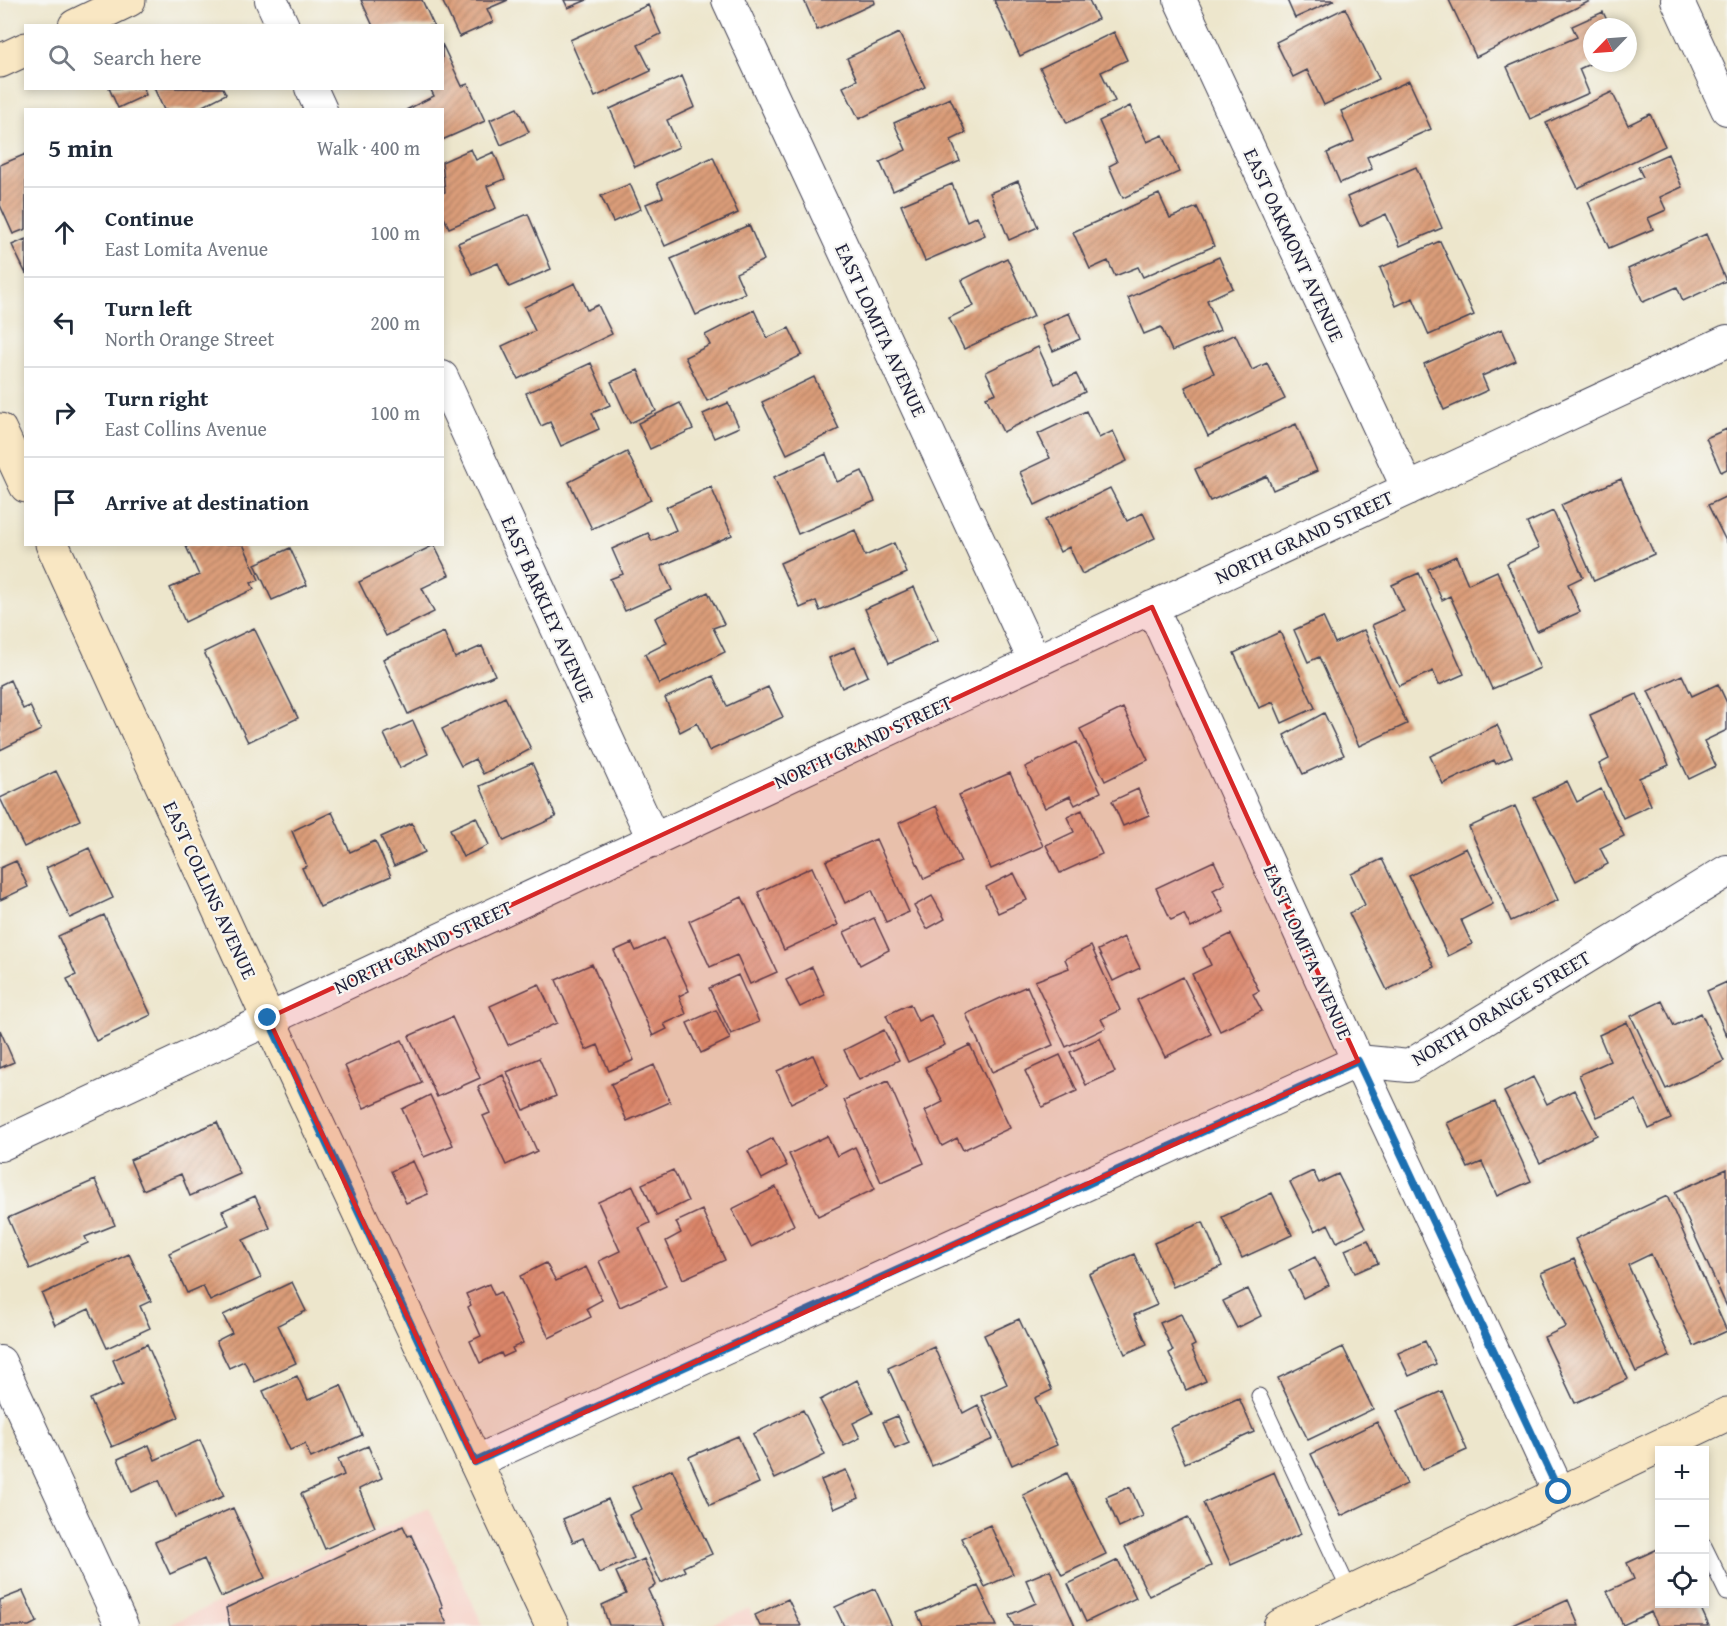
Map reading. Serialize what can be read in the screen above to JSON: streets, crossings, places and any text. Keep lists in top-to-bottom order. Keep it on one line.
{"streets":{"street":["EAST OAKMONT AVENUE","EAST LOMITA AVENUE","NORTH GRAND STREET","EAST BARKLEY AVENUE","EAST COLLINS AVENUE","NORTH ORANGE STREET"]},"crossings":[["EAST OAKMONT AVENUE","NORTH GRAND STREET"],["EAST LOMITA AVENUE","NORTH GRAND STREET"],["EAST LOMITA AVENUE","NORTH ORANGE STREET"],["NORTH GRAND STREET","EAST BARKLEY AVENUE"],["NORTH GRAND STREET","EAST COLLINS AVENUE"]],"north":"bottom left","page":{"search":"Search here","heading":["5 min","Walk · 400 m"],"list":[["Continue","East Lomita Avenue","100 m"],["Turn left","North Orange Street","200 m"],["Turn right","East Collins Avenue","100 m"],"Arrive at destination"],"map_buttons":["+","−"]}}
